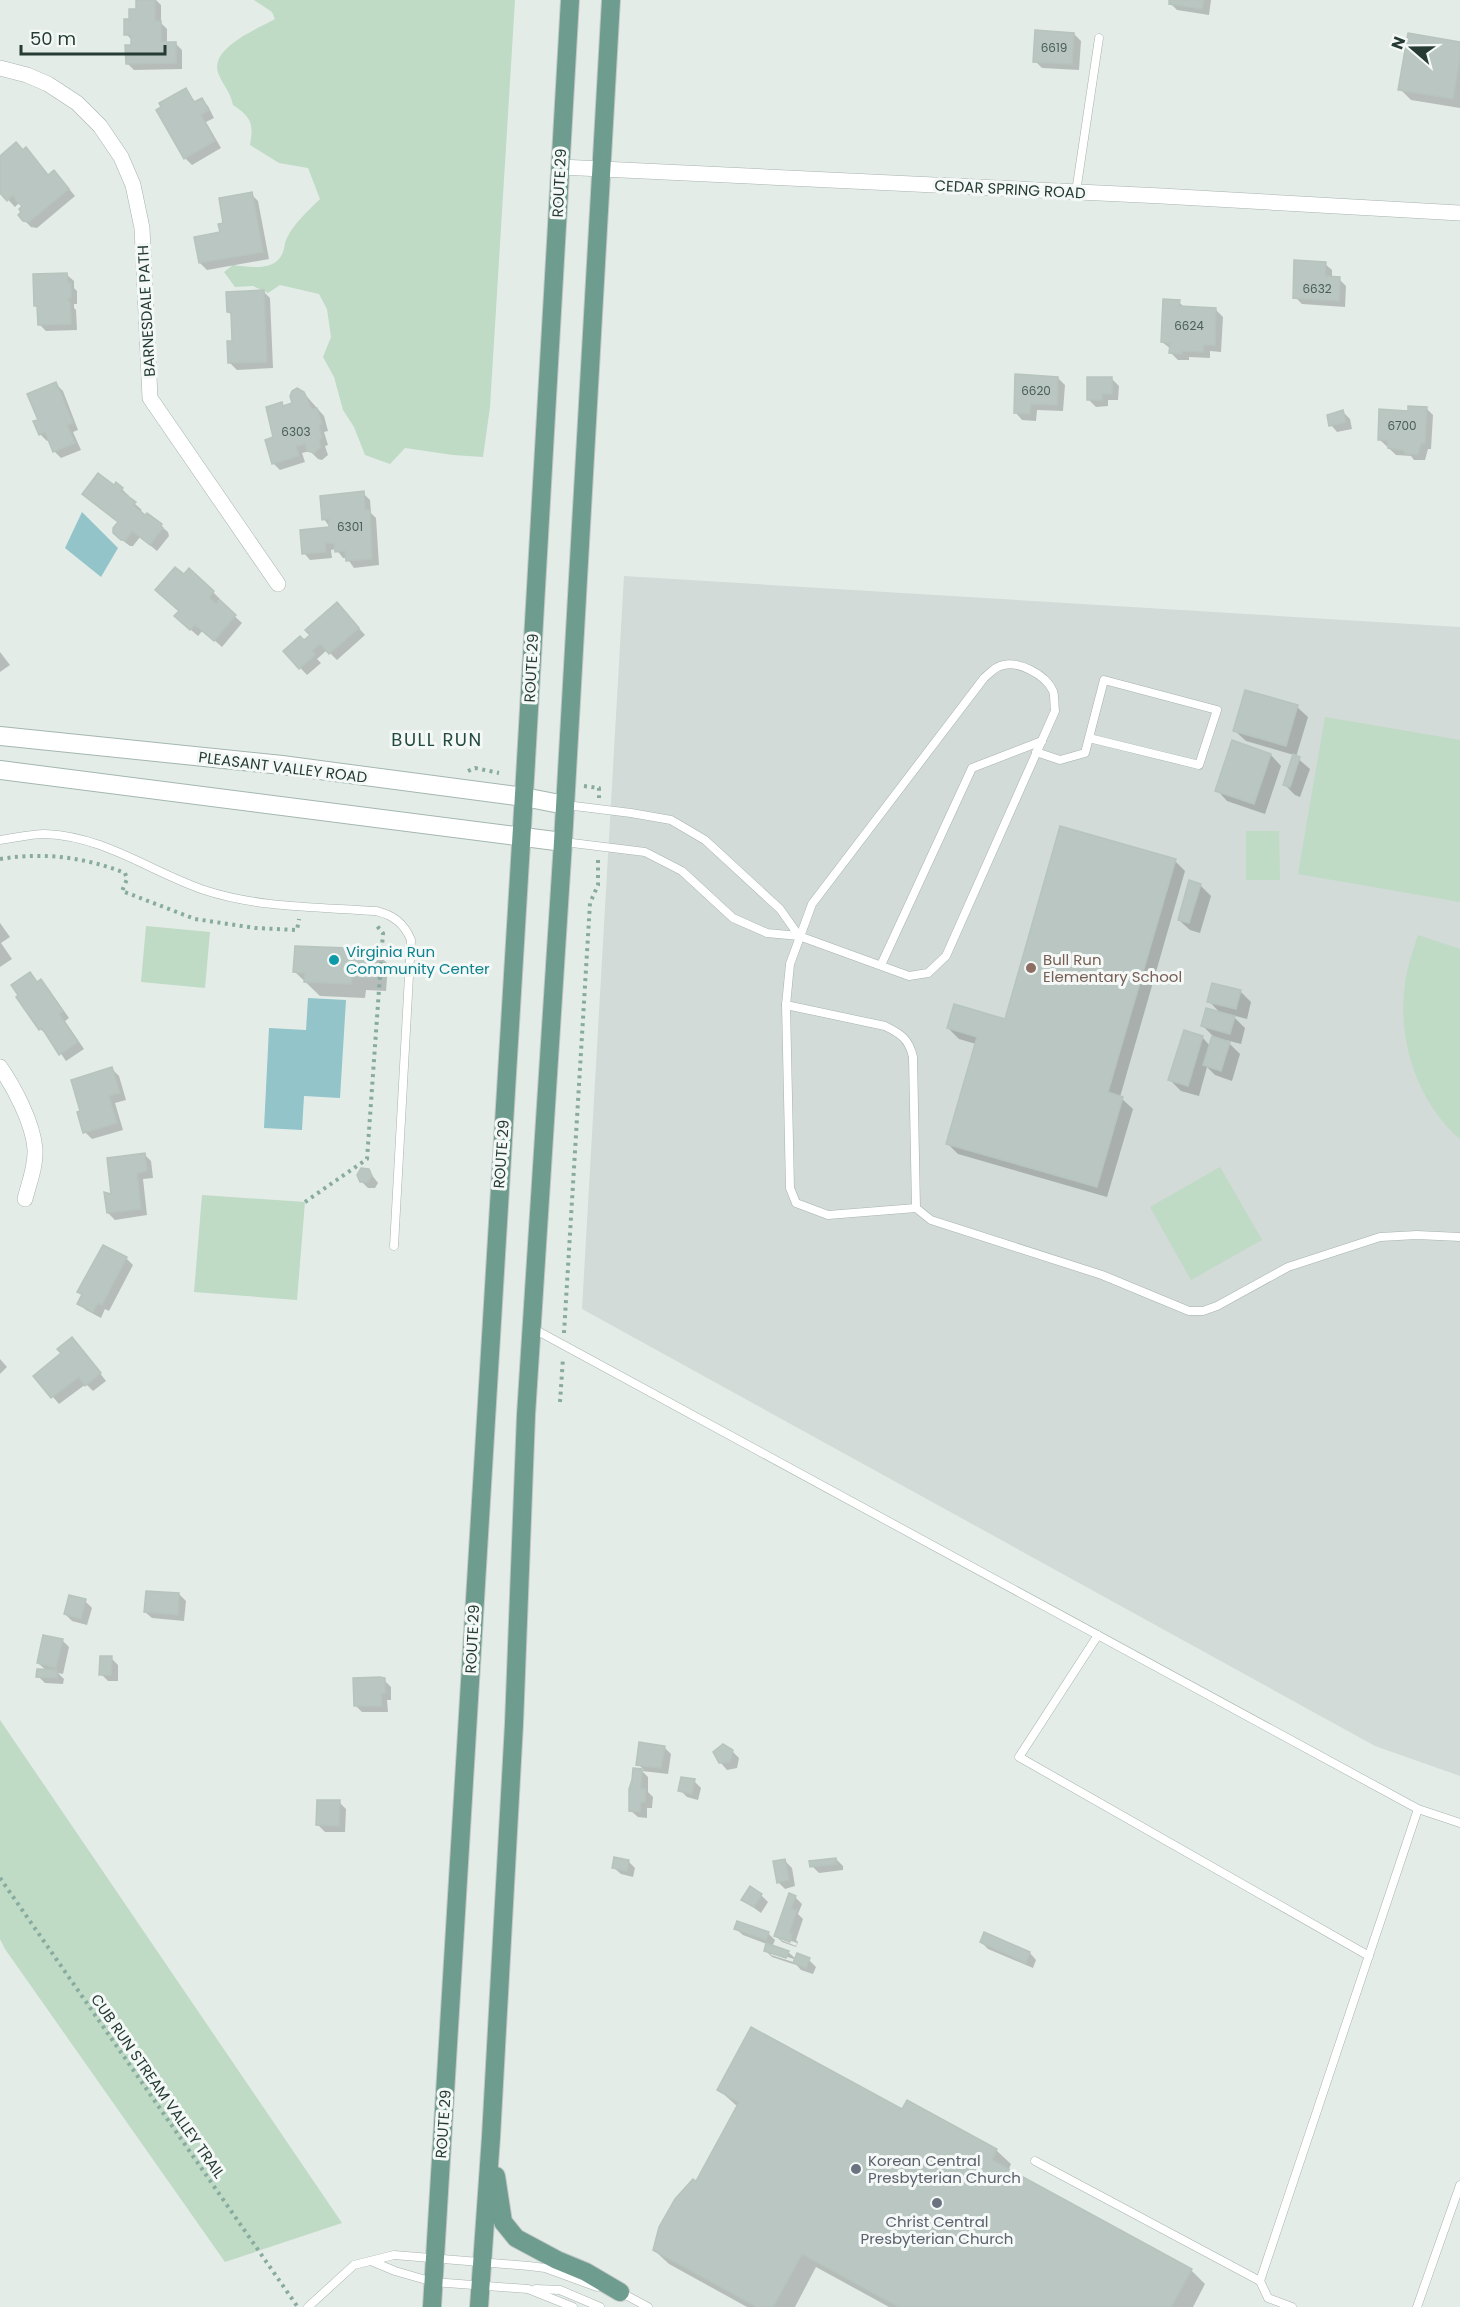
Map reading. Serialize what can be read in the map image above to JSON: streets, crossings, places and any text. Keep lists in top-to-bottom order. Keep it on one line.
{"streets":{"main road":["ROUTE 29","PLEASANT VALLEY ROAD"],"street":["CEDAR SPRING ROAD","BARNESDALE PATH"],"path":["CUB RUN STREAM VALLEY TRAIL"]},"crossings":[["ROUTE 29","CEDAR SPRING ROAD"],["ROUTE 29","PLEASANT VALLEY ROAD"]],"districts":["BULL RUN"],"places":["Virginia Run Community Center","Bull Run Elementary School","Korean Central Presbyterian Church","Christ Central Presbyterian Church"],"house_numbers":["6619","6632","6624","6620","6700","6303","6301"],"scale_bar":"50 m","north":"left"}
